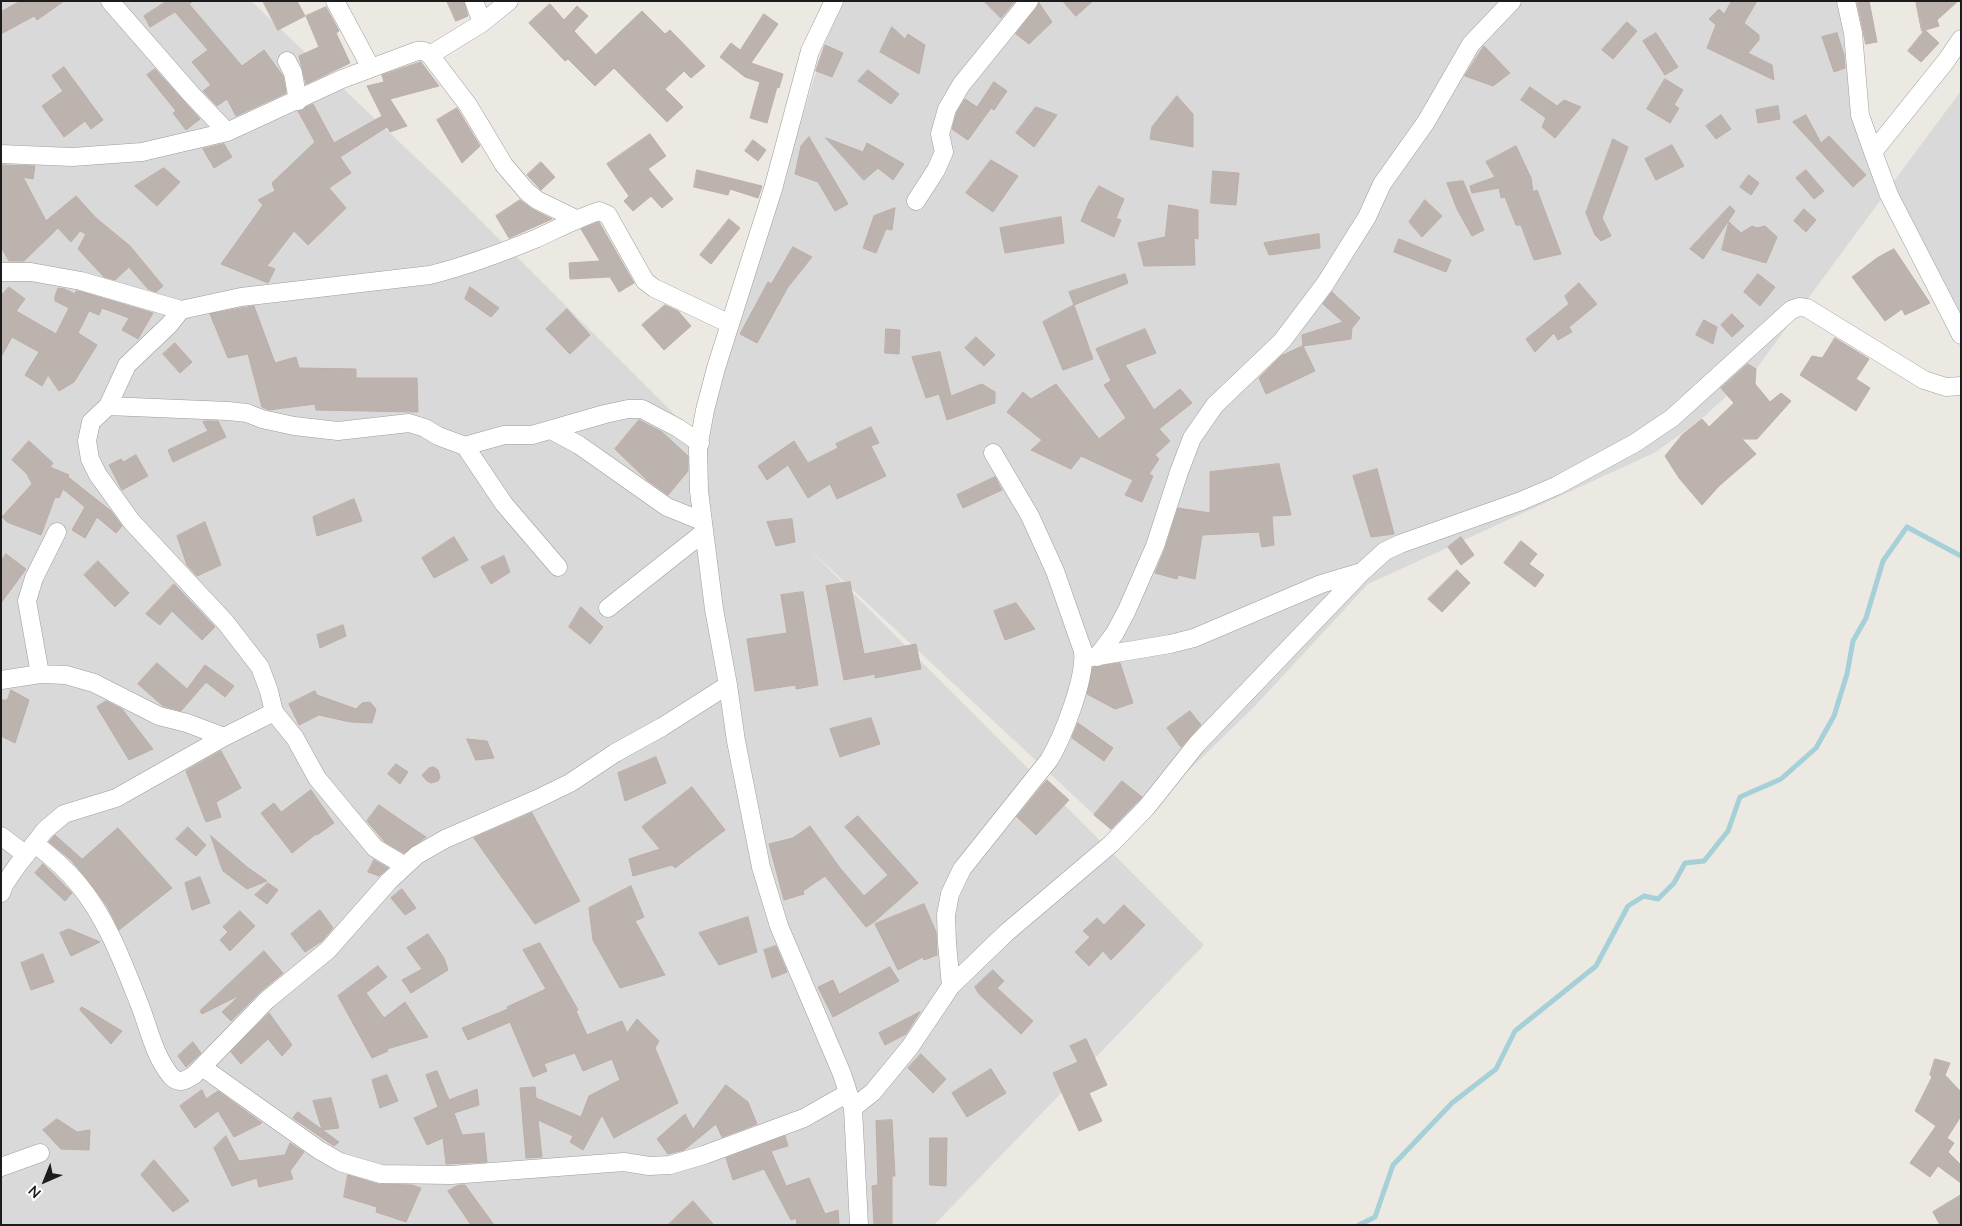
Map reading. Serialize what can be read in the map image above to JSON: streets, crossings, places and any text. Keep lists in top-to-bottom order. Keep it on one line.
{"north":"bottom left"}
